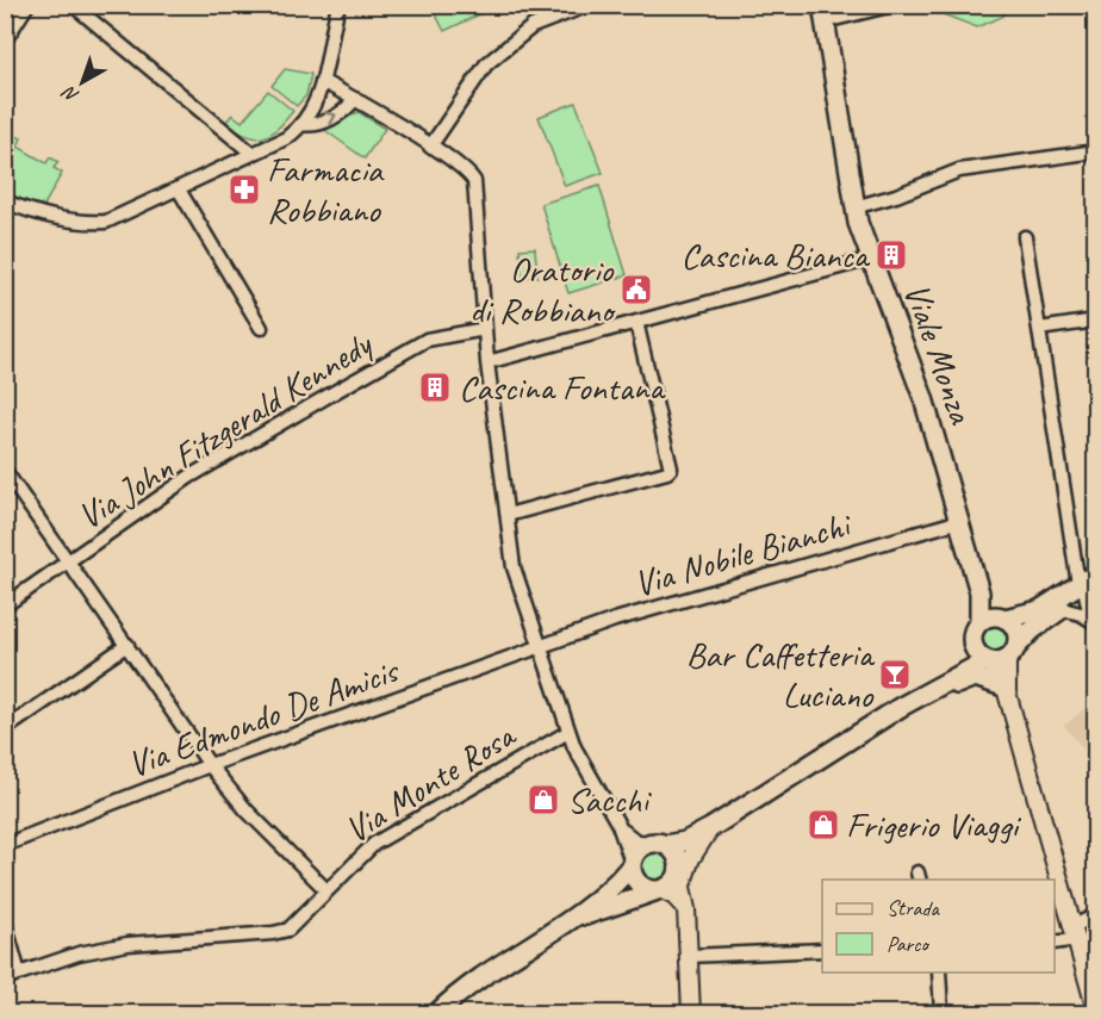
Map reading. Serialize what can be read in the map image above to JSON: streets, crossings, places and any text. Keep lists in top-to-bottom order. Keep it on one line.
{"streets":{"main road":["Viale Monza"],"street":["Via John Fitzgerald Kennedy","Via Nobile Bianchi","Via Edmondo De Amicis","Via Monte Rosa"]},"crossings":[["Viale Monza","Via Nobile Bianchi"],["Via Nobile Bianchi","Via Edmondo De Amicis"]],"places":{"pharmacy":["Farmacia Robbiano"],"building":["Cascina Bianca","Cascina Fontana"],"public building":["Oratorio di Robbiano"],"bar":["Bar Caffetteria Luciano"],"shop":["Sacchi","Frigerio Viaggi"]},"legend":["Strada","Parco"],"north":"bottom left"}
